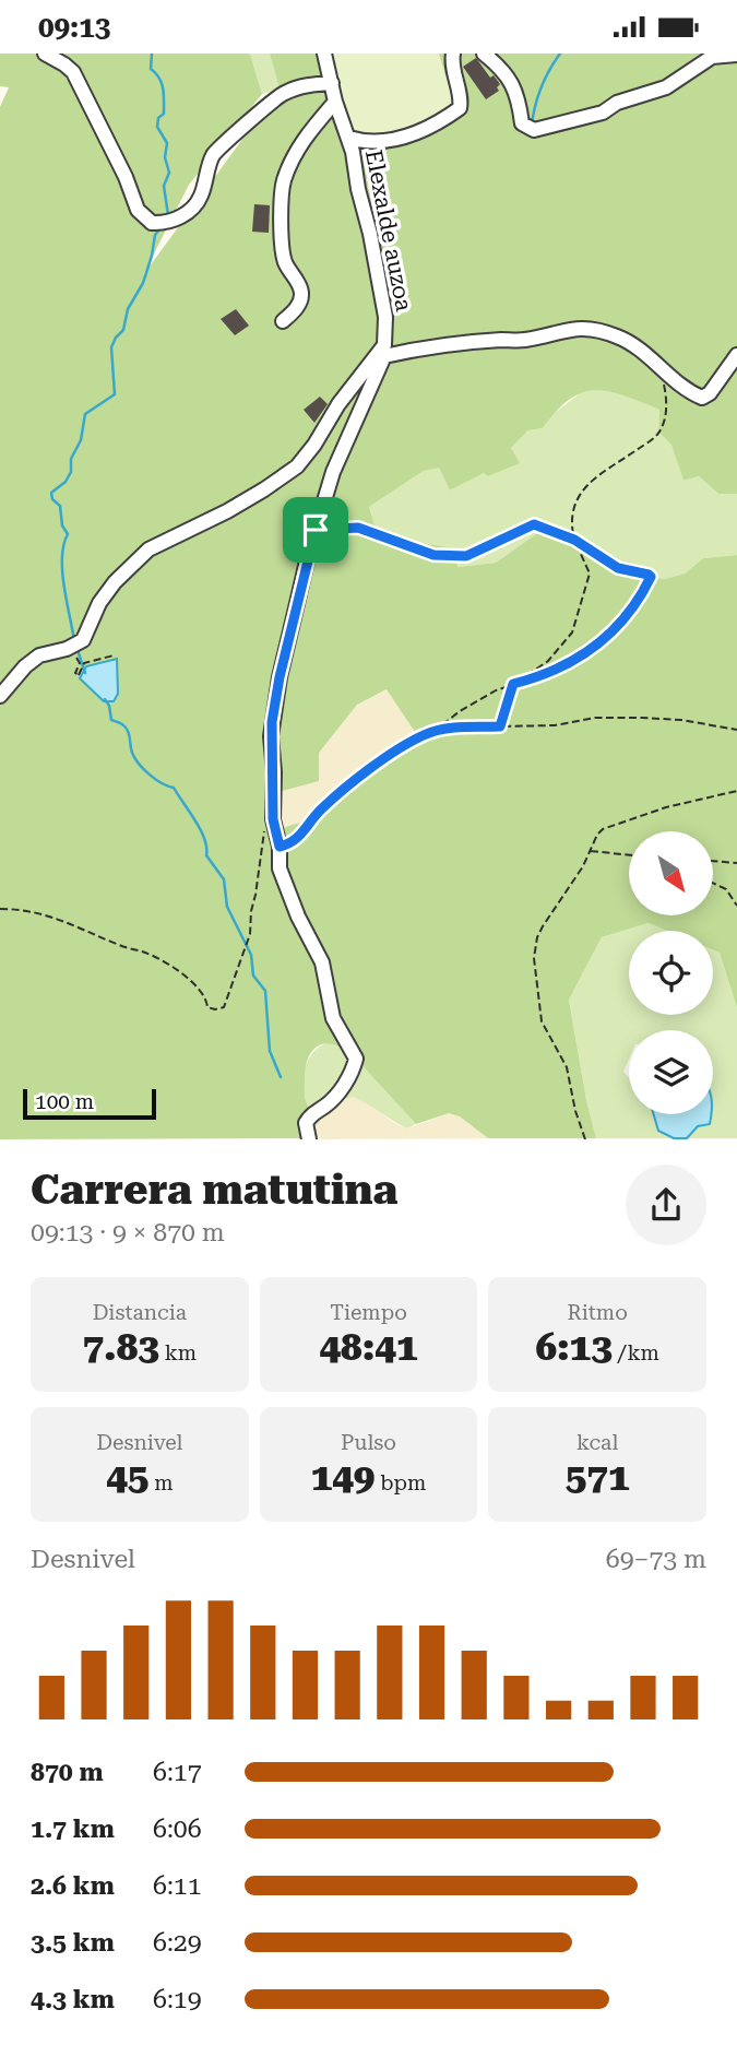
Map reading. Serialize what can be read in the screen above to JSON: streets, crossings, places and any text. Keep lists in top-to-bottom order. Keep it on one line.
{"streets":{"street":["Elexalde auzoa"]},"scale_bar":"100 m","north":"bottom right","page":{"status":"09:13","scale":"100 m","heading":["Carrera matutina","09:13 · 9 × 870 m"],"stats":[["Distancia","7.83 km"],["Tiempo","48:41"],["Ritmo","6:13 /km"],["Desnivel","45 m"],["Pulso","149 bpm"],["kcal","571"]],"chart":["Desnivel","69–73 m"],"list":[{"name":"870 m","note":"6:17"},{"name":"1.7 km","note":"6:06"},{"name":"2.6 km","note":"6:11"},{"name":"3.5 km","note":"6:29"},{"name":"4.3 km","note":"6:19"}]}}
